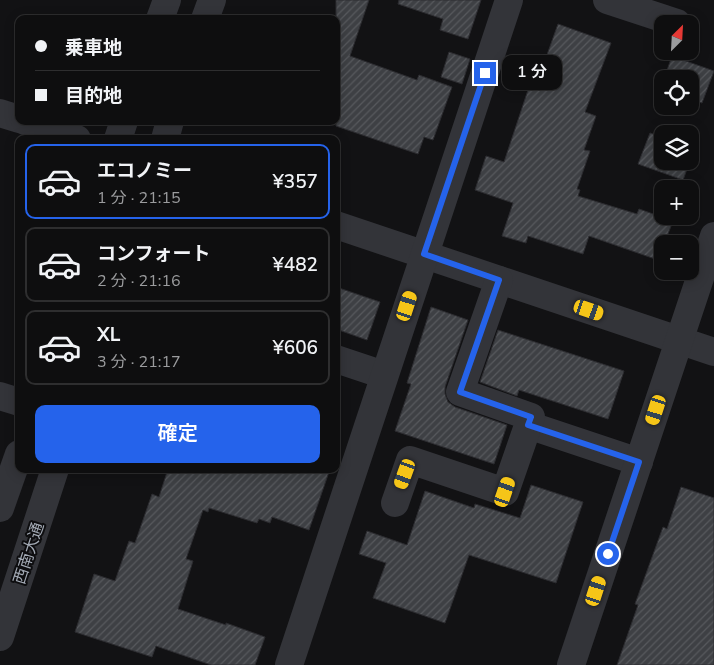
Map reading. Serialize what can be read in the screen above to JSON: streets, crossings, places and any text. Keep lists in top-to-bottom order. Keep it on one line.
{"streets":{"street":["西南大通"]},"north":"top right","page":{"map_buttons":["+","−"],"banner":["乗車地","目的地"],"bubble":"1 分","list":[{"name":"エコノミー","note":"1 分 · 21:15","value":"¥357"},{"name":"コンフォート","note":"2 分 · 21:16","value":"¥482"},{"name":"XL","note":"3 分 · 21:17","value":"¥606"}],"buttons":"確定"}}
